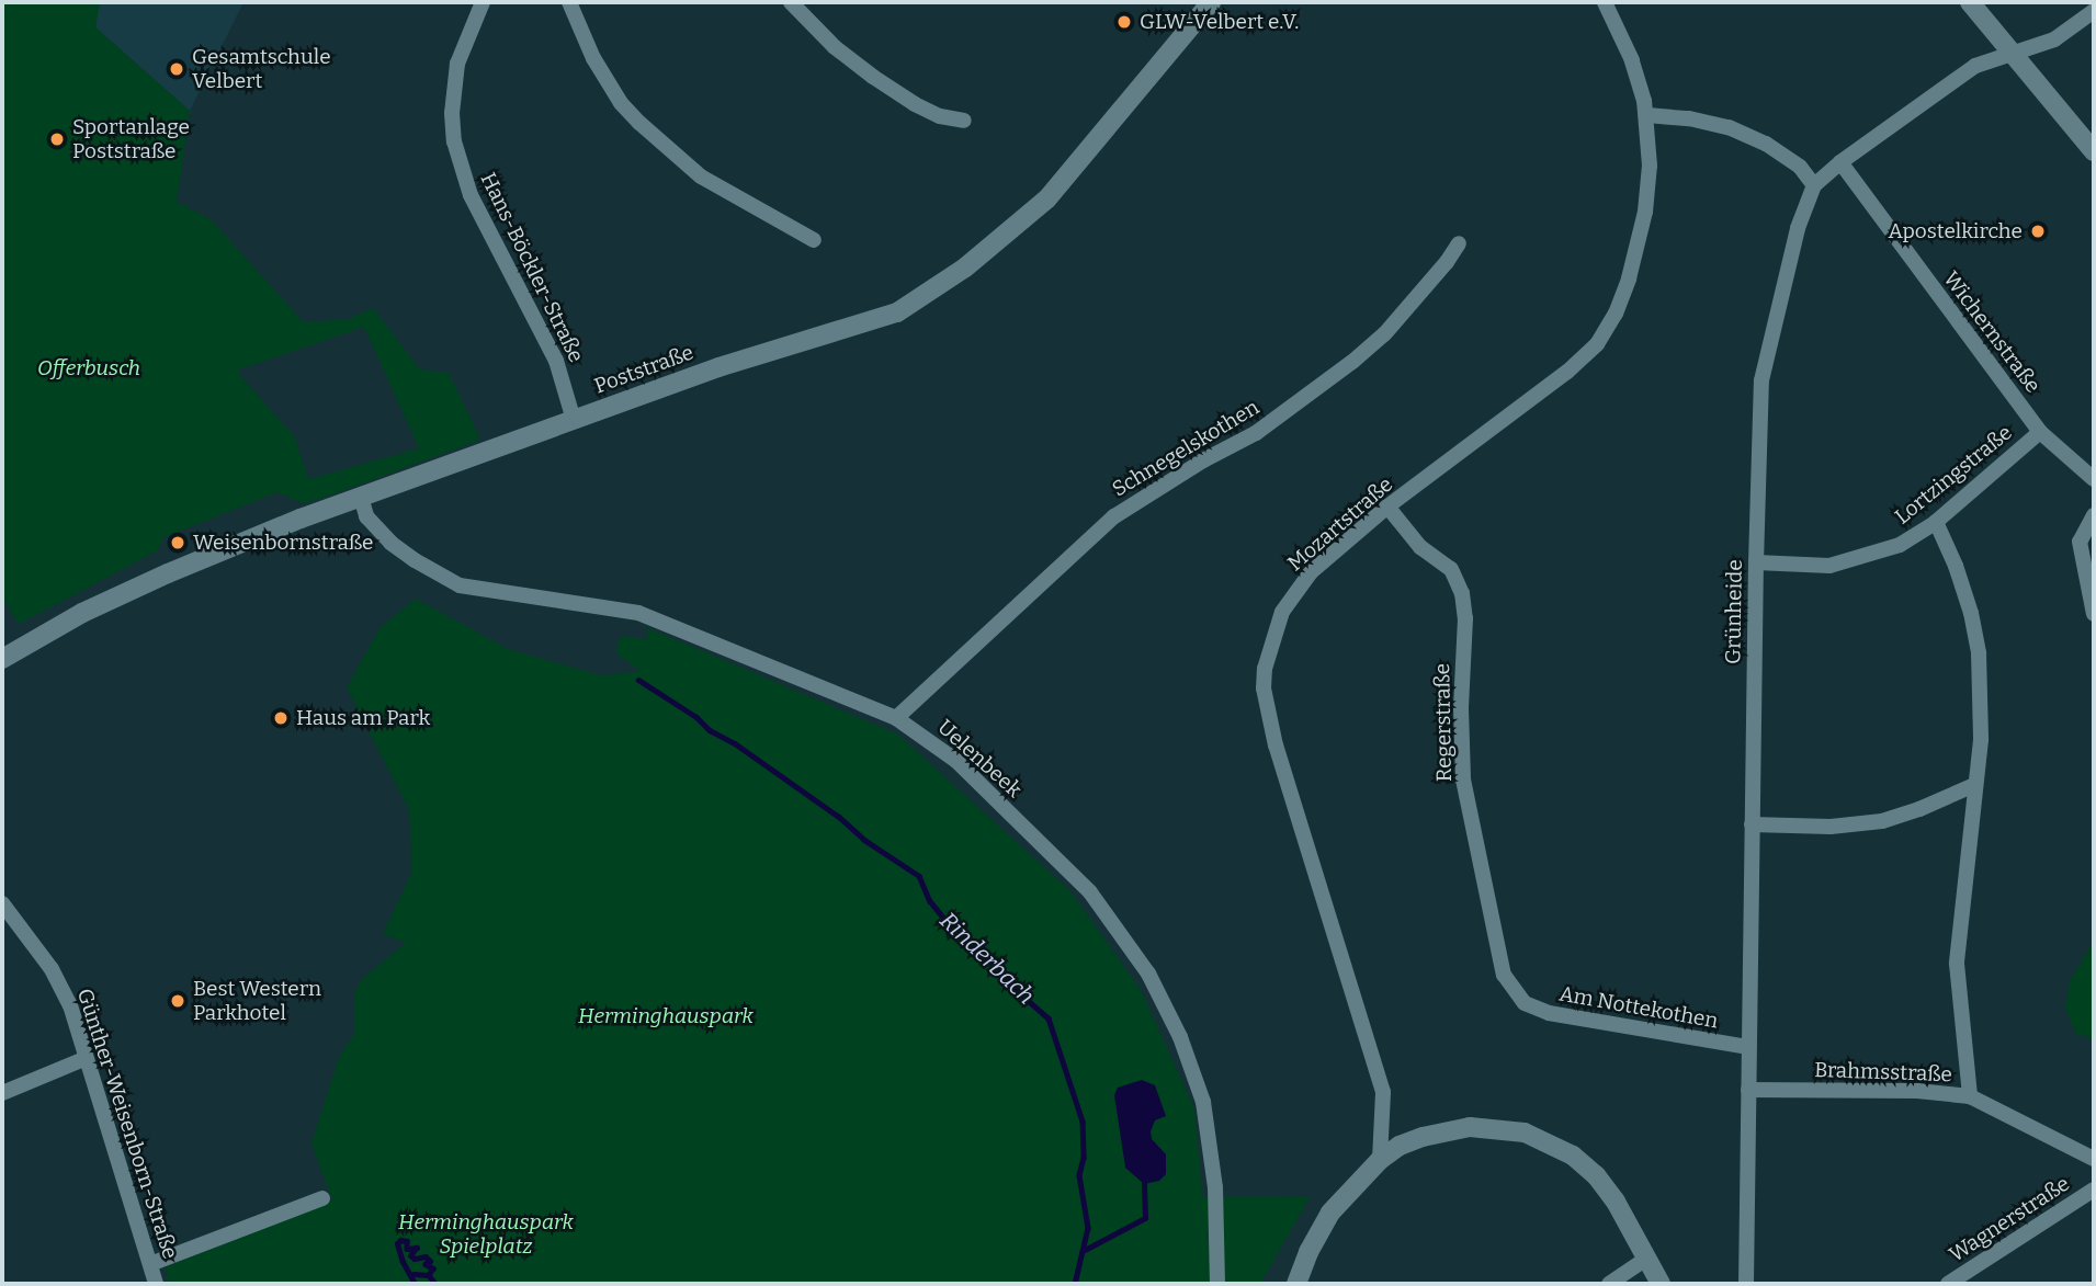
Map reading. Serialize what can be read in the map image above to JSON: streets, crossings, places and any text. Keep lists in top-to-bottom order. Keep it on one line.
{"streets":{"street":["Hans-Böckler-Straße","Wichernstraße","Poststraße","Schnegelskothen","Lortzingstraße","Mozartstraße","Grünheide","Regerstraße","Uelenbeek","Am Nottekothen","Brahmsstraße","Günther-Weisenborn-Straße","Wagnerstraße"]},"crossings":[["Hans-Böckler-Straße","Poststraße"],["Wichernstraße","Lortzingstraße"],["Wichernstraße","Grünheide"],["Poststraße","Uelenbeek"],["Schnegelskothen","Uelenbeek"],["Lortzingstraße","Grünheide"],["Mozartstraße","Regerstraße"],["Grünheide","Am Nottekothen"],["Grünheide","Brahmsstraße"],["Regerstraße","Am Nottekothen"]],"water":["Rinderbach"],"parks":["Offerbusch","Herminghauspark","Herminghauspark Spielplatz"],"places":["GLW-Velbert e.V.","Gesamtschule Velbert","Sportanlage Poststraße","Apostelkirche","Weisenbornstraße","Haus am Park","Best Western Parkhotel"]}
